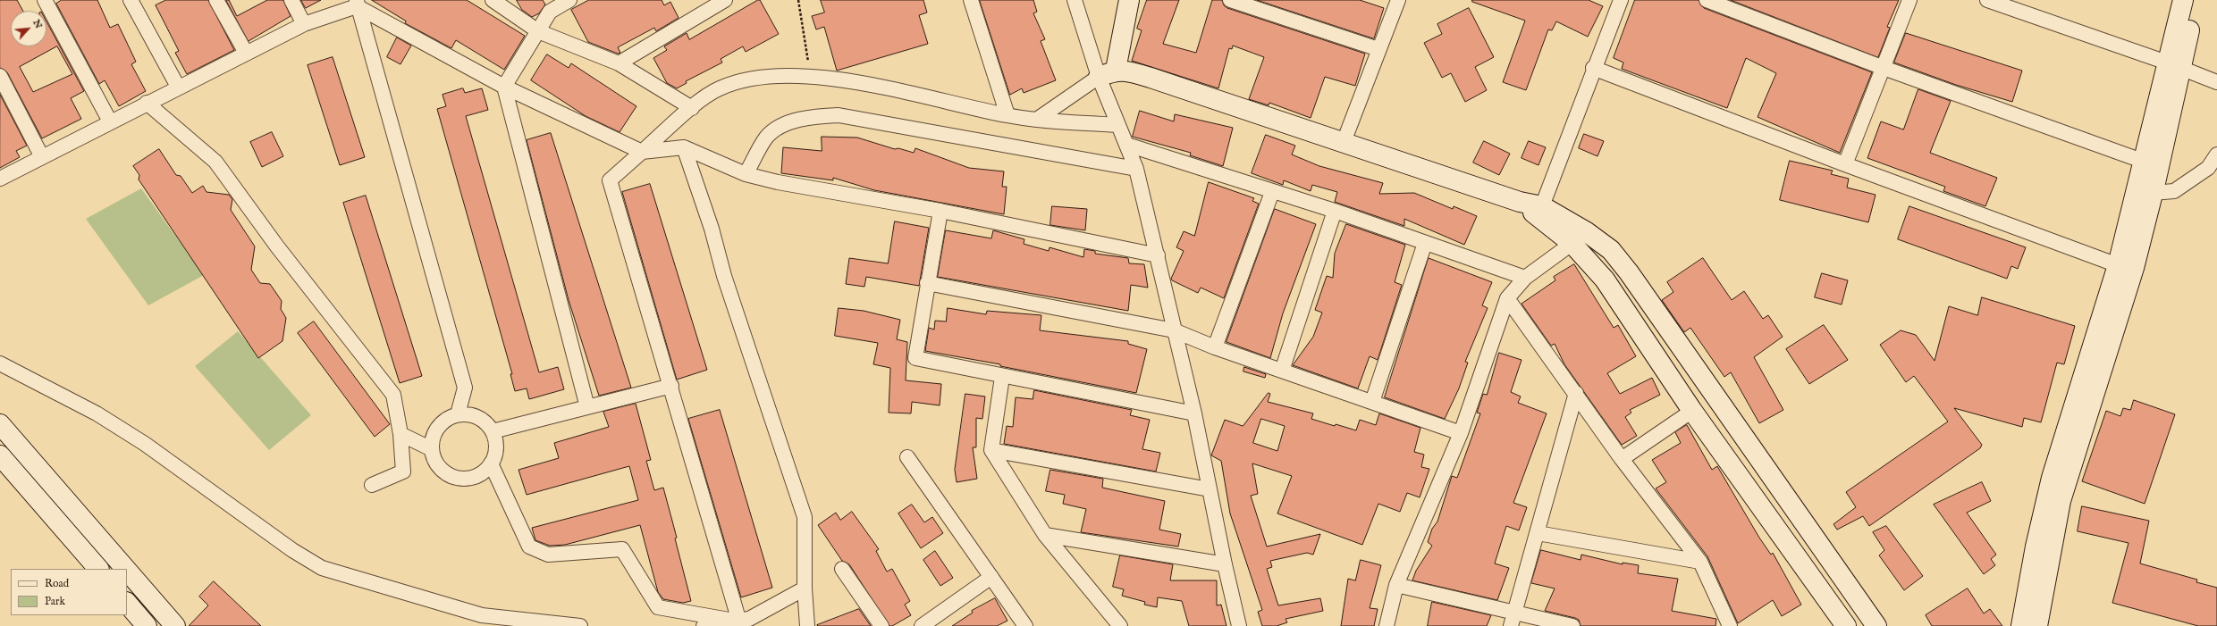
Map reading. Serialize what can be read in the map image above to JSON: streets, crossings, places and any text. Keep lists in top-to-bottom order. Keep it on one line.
{"legend":["Road","Park"],"north":"top right"}
